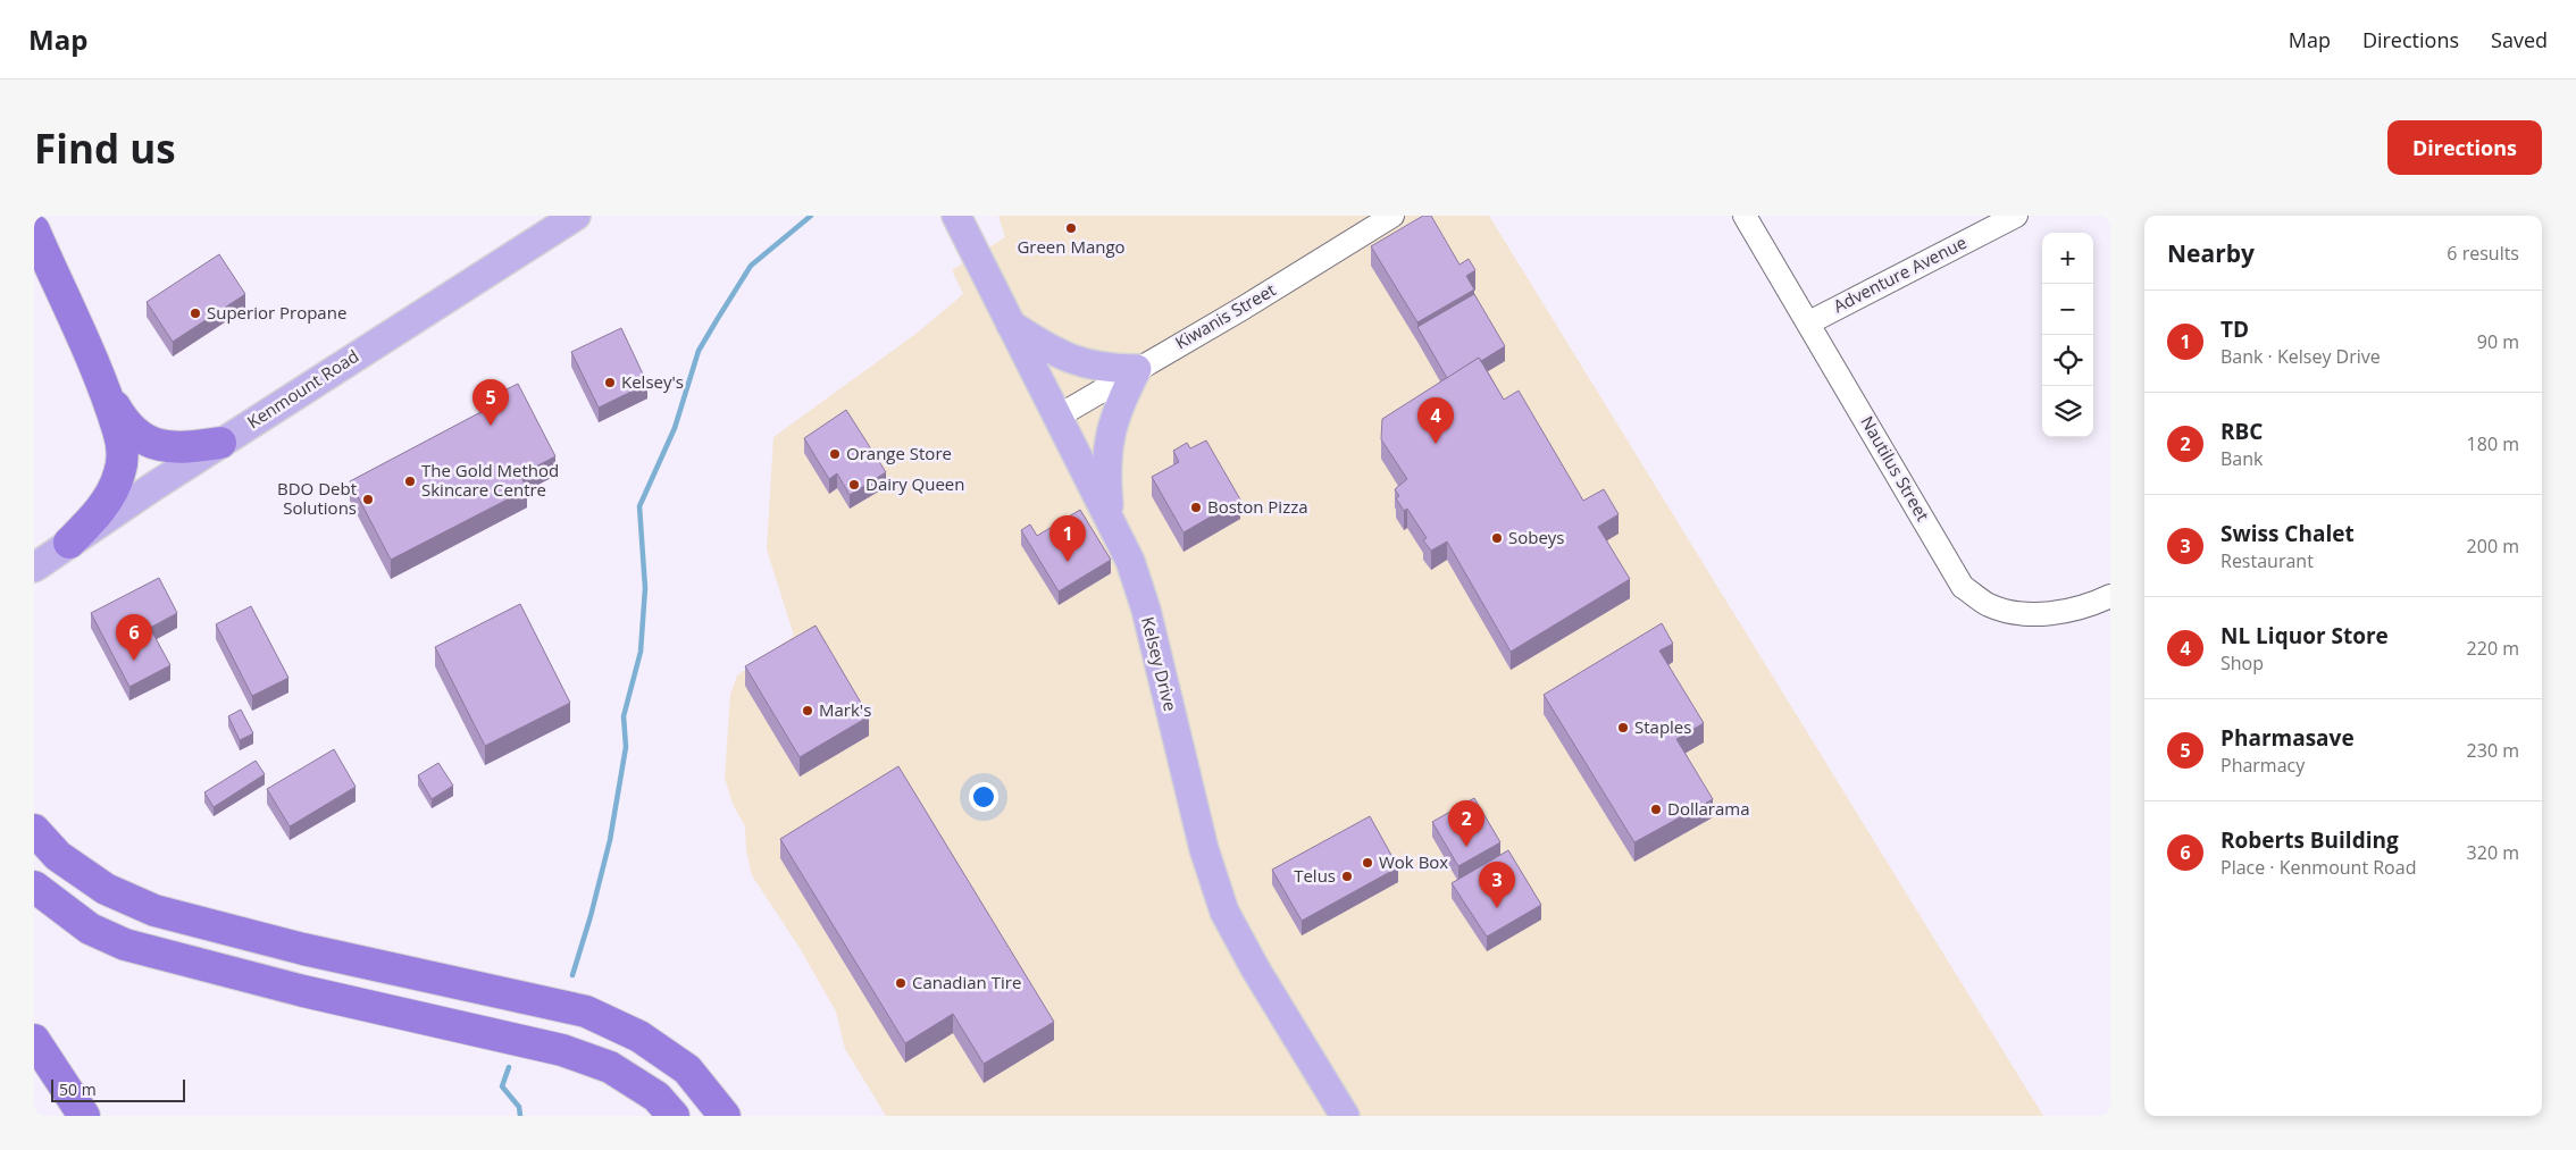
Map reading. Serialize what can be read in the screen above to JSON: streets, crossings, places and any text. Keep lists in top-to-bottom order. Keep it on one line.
{"streets":{"main road":["Kenmount Road","Kelsey Drive"],"street":["Adventure Avenue","Kiwanis Street","Nautilus Street"]},"crossings":[["Adventure Avenue","Nautilus Street"],["Kiwanis Street","Kelsey Drive"]],"places":["Green Mango","Superior Propane","Kelsey's","Orange Store","The Gold Method Skincare Centre","Dairy Queen","BDO Debt Solutions","Boston Pizza","Sobeys","Mark's","Staples","Dollarama","Wok Box","Telus","Canadian Tire"],"scale_bar":"50 m","page":{"header":"Map","nav":["Map","Directions","Saved"],"buttons":"Directions","title":"Find us","heading":["Nearby","6 results"],"map_buttons":["+","−"],"list":[{"mark":"1","name":"TD","note":"Bank · Kelsey Drive","value":"90 m"},{"mark":"2","name":"RBC","note":"Bank","value":"180 m"},{"mark":"3","name":"Swiss Chalet","note":"Restaurant","value":"200 m"},{"mark":"4","name":"NL Liquor Store","note":"Shop","value":"220 m"},{"mark":"5","name":"Pharmasave","note":"Pharmacy","value":"230 m"},{"mark":"6","name":"Roberts Building","note":"Place · Kenmount Road","value":"320 m"}],"pins":["5","4","1","6","2","3"],"scale":"50 m"}}
